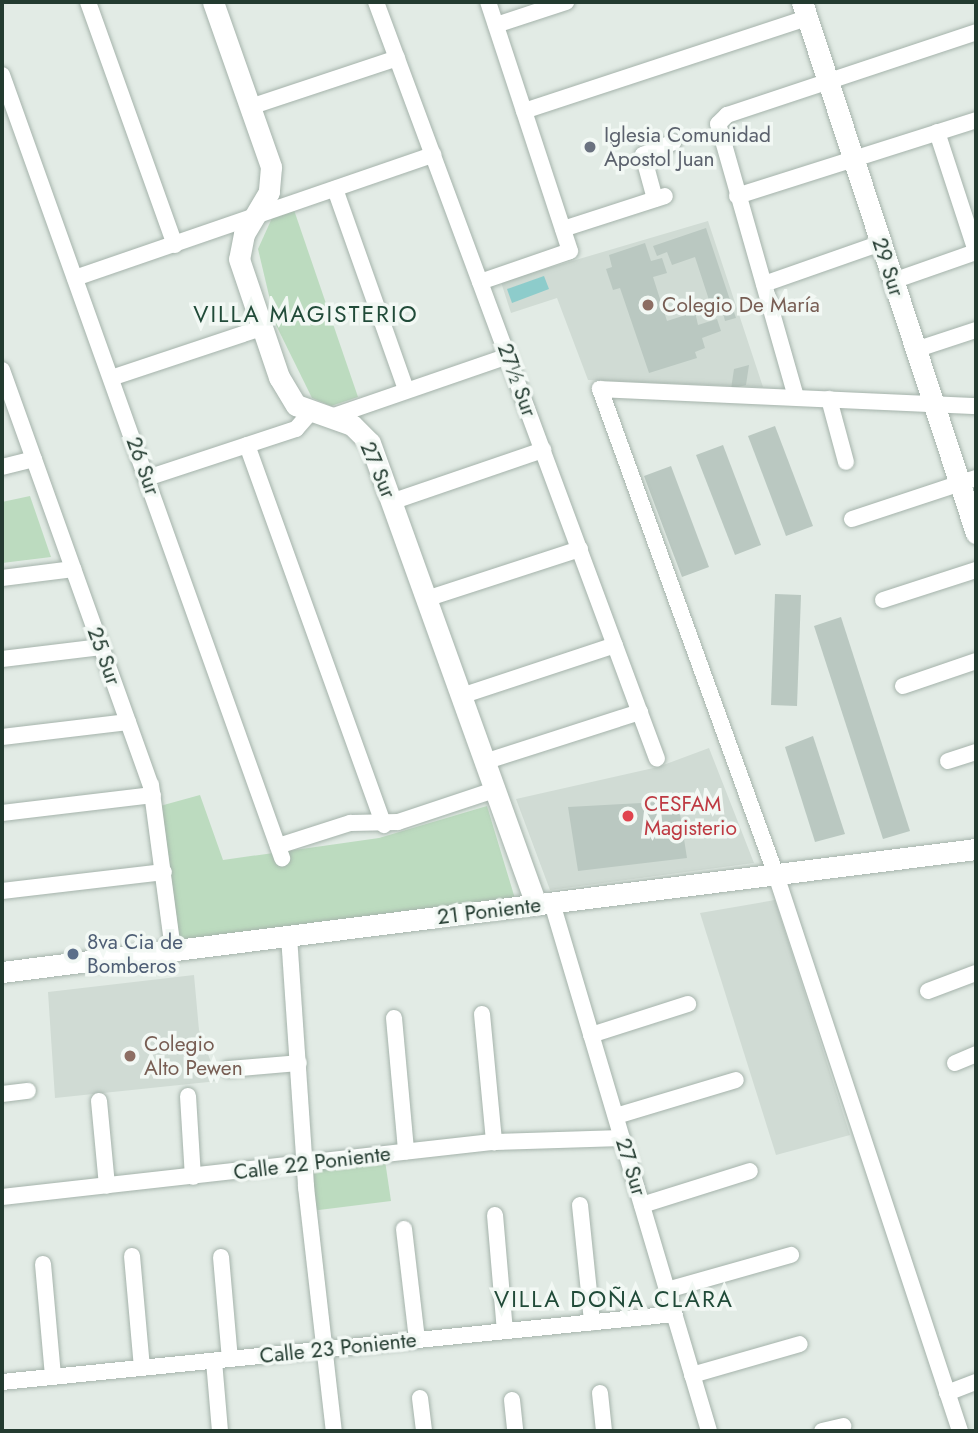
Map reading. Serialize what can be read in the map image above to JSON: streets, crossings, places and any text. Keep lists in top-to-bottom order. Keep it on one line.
{"streets":{"street":["29 Sur","27½ Sur","26 Sur","27 Sur","25 Sur","21 Poniente","Calle 22 Poniente","Calle 23 Poniente"]},"crossings":[["27 Sur","21 Poniente"],["27 Sur","Calle 22 Poniente"],["27 Sur","Calle 23 Poniente"],["25 Sur","21 Poniente"]],"districts":["VILLA MAGISTERIO","VILLA DOÑA CLARA"],"places":["Iglesia Comunidad Apostol Juan","Colegio De María","CESFAM Magisterio","8va Cia de Bomberos","Colegio Alto Pewen"]}
